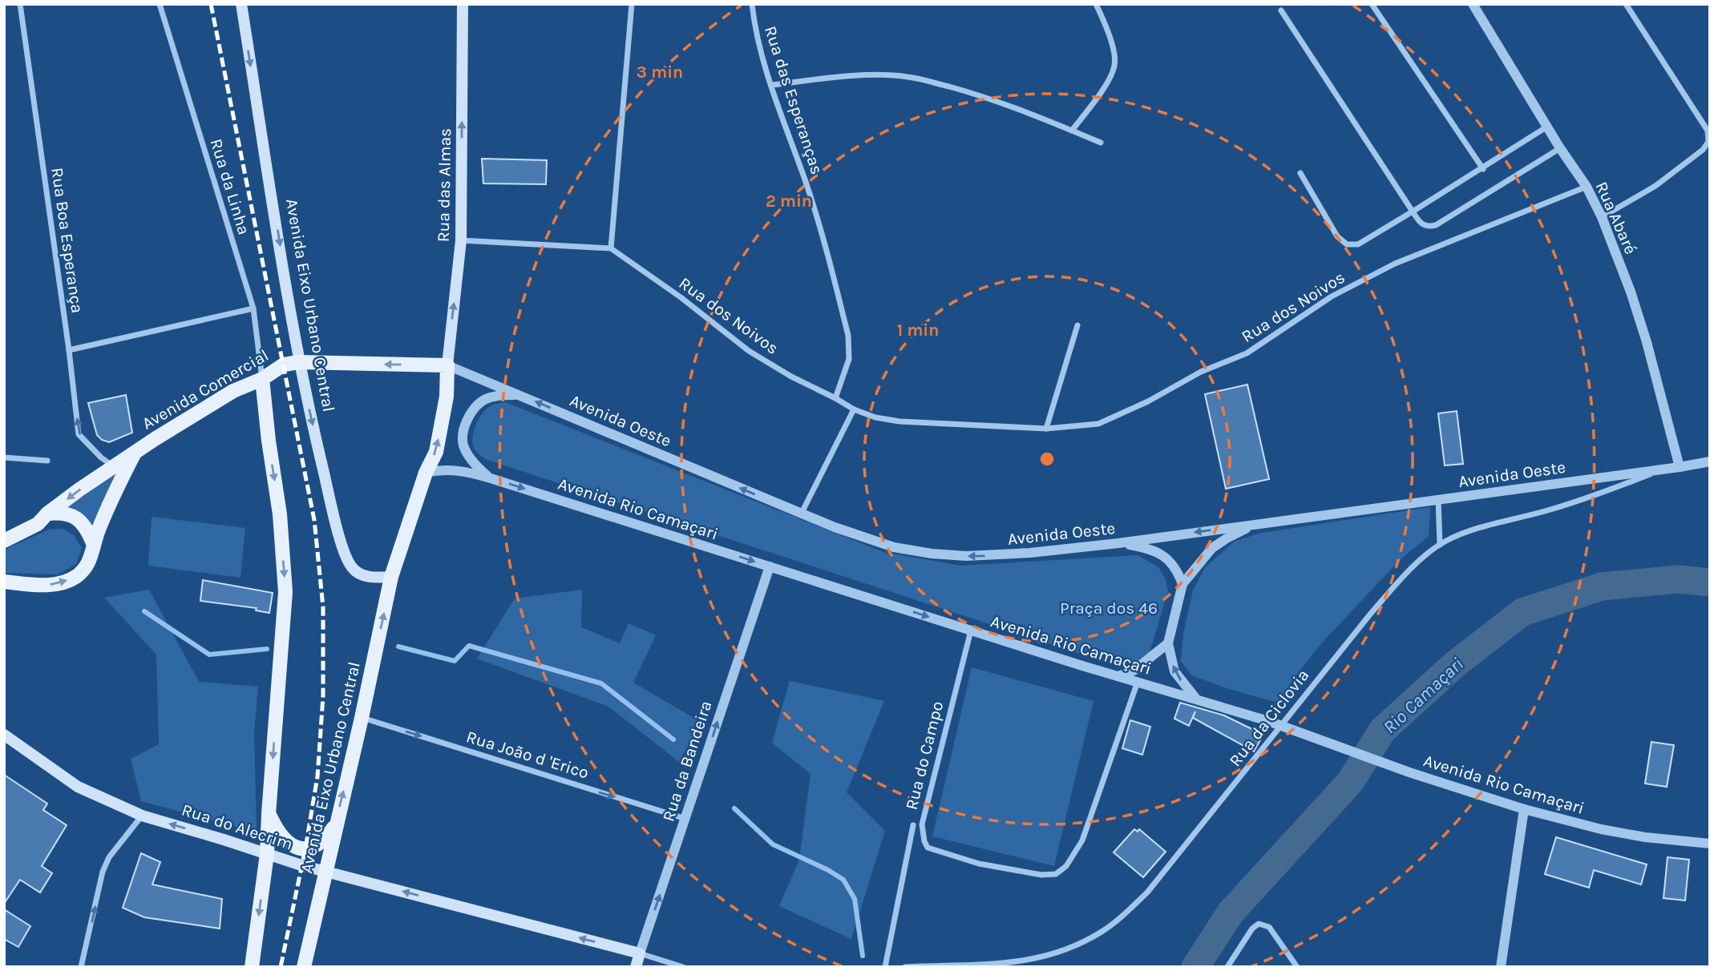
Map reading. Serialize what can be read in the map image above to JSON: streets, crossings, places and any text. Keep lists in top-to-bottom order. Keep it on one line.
{"streets":{"main road":["Rua das Almas","Avenida Eixo Urbano Central","Avenida Comercial","Rua da Bandeira","Rua do Alecrim"],"street":["Rua das Esperanças","Rua da Linha","Rua Abaré","Rua Boa Esperança","Rua dos Noivos","Avenida Oeste","Avenida Rio Camaçari","Rua da Ciclovia","Rua João d 'Erico","Rua do Campo"]},"crossings":[["Rua das Esperanças","Rua dos Noivos"],["Rua das Almas","Avenida Eixo Urbano Central"],["Rua das Almas","Avenida Oeste"],["Rua da Linha","Avenida Comercial"],["Rua Abaré","Rua dos Noivos"],["Rua Abaré","Avenida Oeste"],["Rua Boa Esperança","Avenida Comercial"],["Avenida Eixo Urbano Central","Avenida Comercial"],["Avenida Eixo Urbano Central","Avenida Oeste"],["Avenida Eixo Urbano Central","Avenida Rio Camaçari"],["Avenida Eixo Urbano Central","Rua João d 'Erico"],["Avenida Eixo Urbano Central","Rua do Alecrim"],["Avenida Oeste","Rua da Ciclovia"],["Avenida Rio Camaçari","Rua da Ciclovia"],["Avenida Rio Camaçari","Rua do Campo"],["Avenida Rio Camaçari","Rua da Bandeira"],["Rua João d 'Erico","Rua da Bandeira"],["Rua da Bandeira","Rua do Alecrim"]],"one_way":["Rua das Almas","Avenida Oeste","Avenida Rio Camaçari","Rua João d 'Erico","Rua da Bandeira","Rua do Alecrim"],"water":["Rio Camaçari"],"parks":["Praça dos 46"],"rings":["3 min","2 min","1 min"]}
